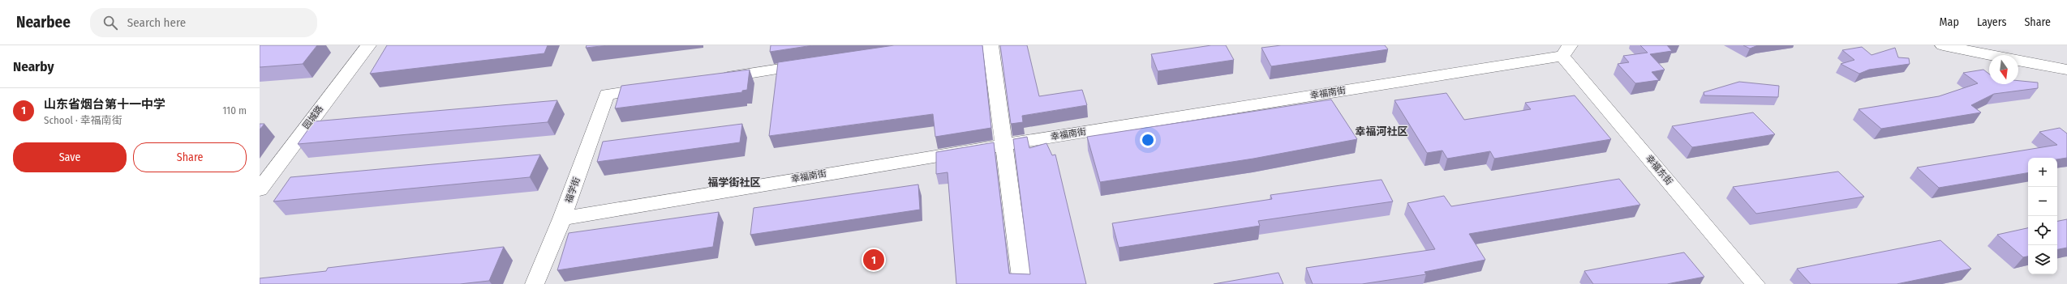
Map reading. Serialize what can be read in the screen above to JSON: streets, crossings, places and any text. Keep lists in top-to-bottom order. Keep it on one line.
{"streets":{"street":["幸福南街","园城路","幸福东街","福学街"]},"crossings":[["幸福南街","幸福东街"],["幸福南街","福学街"]],"districts":["幸福河社区","福学街社区"],"north":"bottom","page":{"header":"Nearbee","search":"Search here","nav":["Map","Layers","Share"],"heading":"Nearby","list":[{"mark":"1","name":"山东省烟台第十一中学","note":"School · 幸福南街","value":"110 m"}],"buttons":["Save","Share"],"map_buttons":["+","−"],"pins":"1"}}
